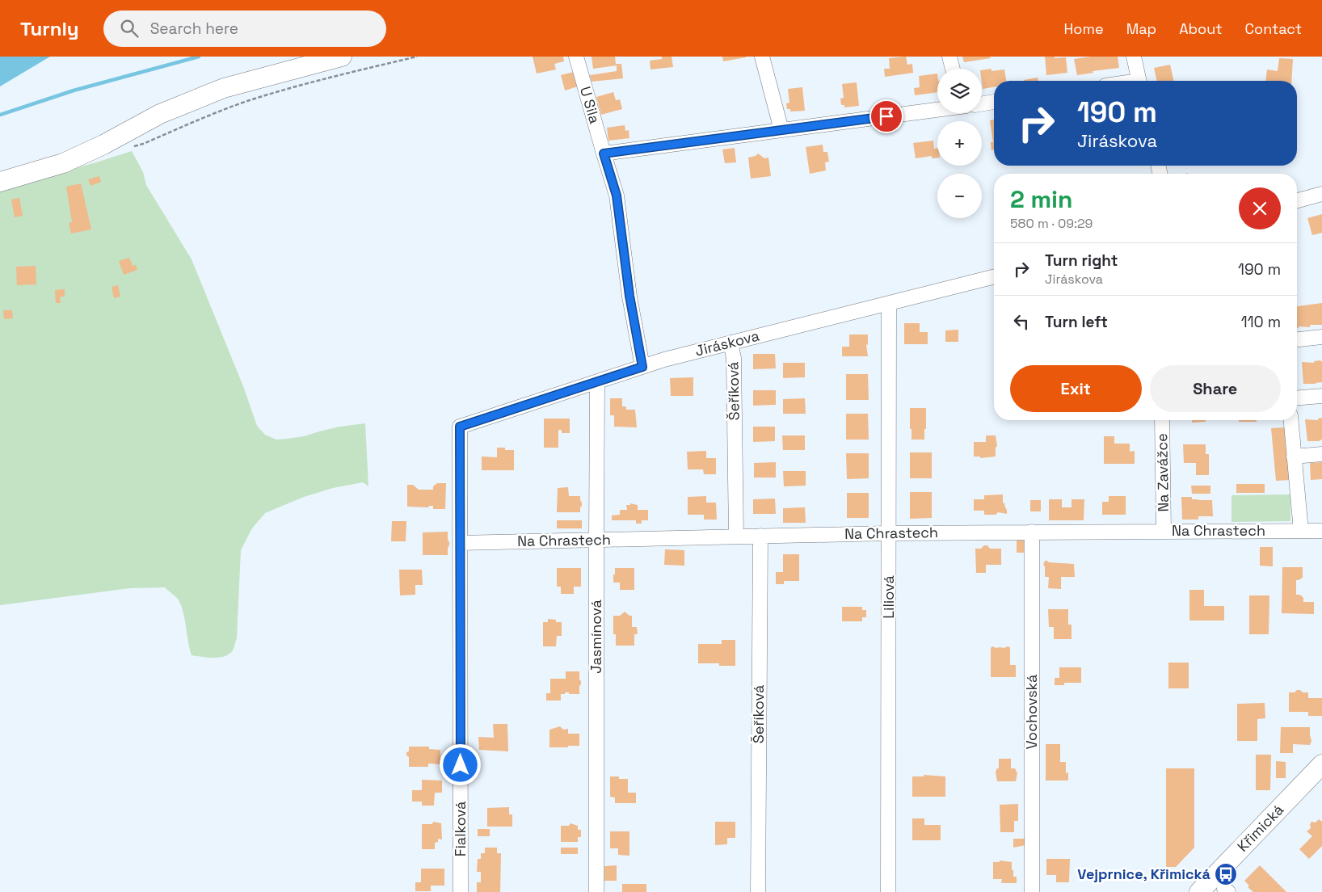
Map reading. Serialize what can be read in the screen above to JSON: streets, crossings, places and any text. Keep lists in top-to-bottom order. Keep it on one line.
{"streets":{"main road":["Křimická"],"street":["U Sila","Jiráskova","Šeříková","Na Zavážce","Na Chrastech","Liliová","Jasmínová","Vochovská","Fialková"]},"crossings":[["U Sila","Jiráskova"],["Jiráskova","Šeříková"],["Jiráskova","Liliová"],["Jiráskova","Jasmínová"],["Jiráskova","Fialková"],["Šeříková","Na Chrastech"],["Na Zavážce","Na Chrastech"],["Na Chrastech","Liliová"],["Na Chrastech","Jasmínová"],["Na Chrastech","Vochovská"],["Na Chrastech","Fialková"]],"places":{"bus stop":["Vejprnice, Křimická"]},"page":{"header":"Turnly","search":"Search here","nav":["Home","Map","About","Contact"],"map_buttons":["+","−"],"turn":["190 m","Jiráskova"],"heading":["2 min","580 m · 09:29"],"list":[{"name":"Turn right","note":"Jiráskova","value":"190 m"},{"name":"Turn left","value":"110 m"}],"buttons":["Exit","Share"]}}
